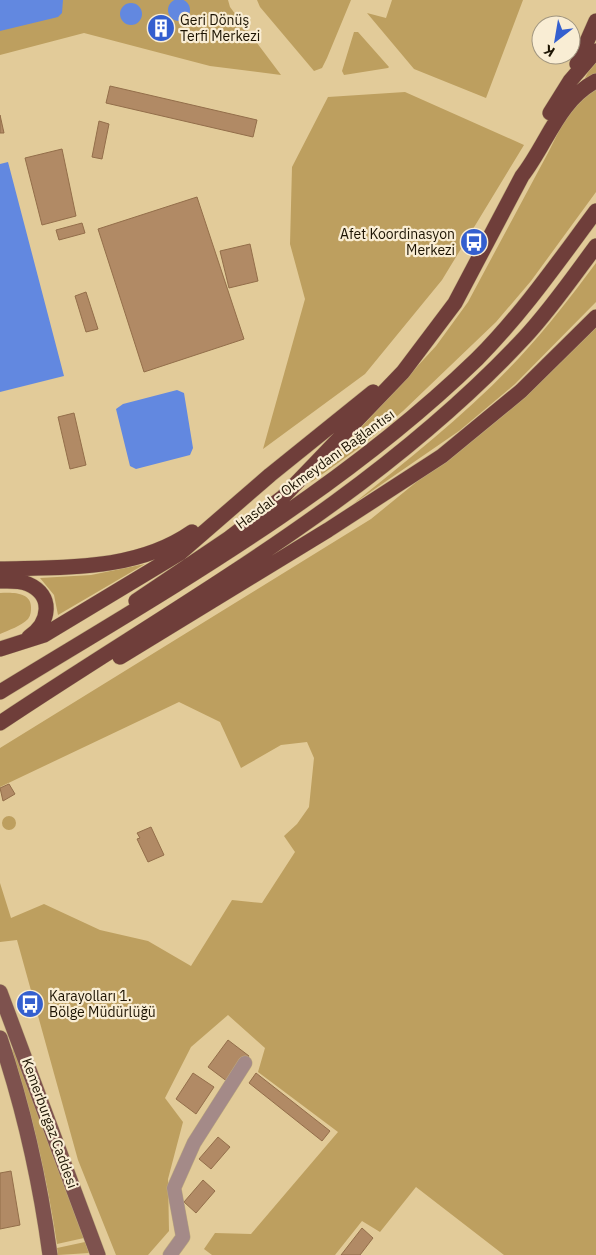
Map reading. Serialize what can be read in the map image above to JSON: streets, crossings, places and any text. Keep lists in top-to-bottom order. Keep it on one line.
{"streets":{"highway":["Hasdal - Okmeydanı Bağlantısı"],"main road":["Kemerburgaz Caddesi"]},"places":{"building":["Geri Dönüş Terfi Merkezi"],"bus stop":["Afet Koordinasyon Merkezi","Karayolları 1. Bölge Müdürlüğü"]},"north":"bottom left"}
